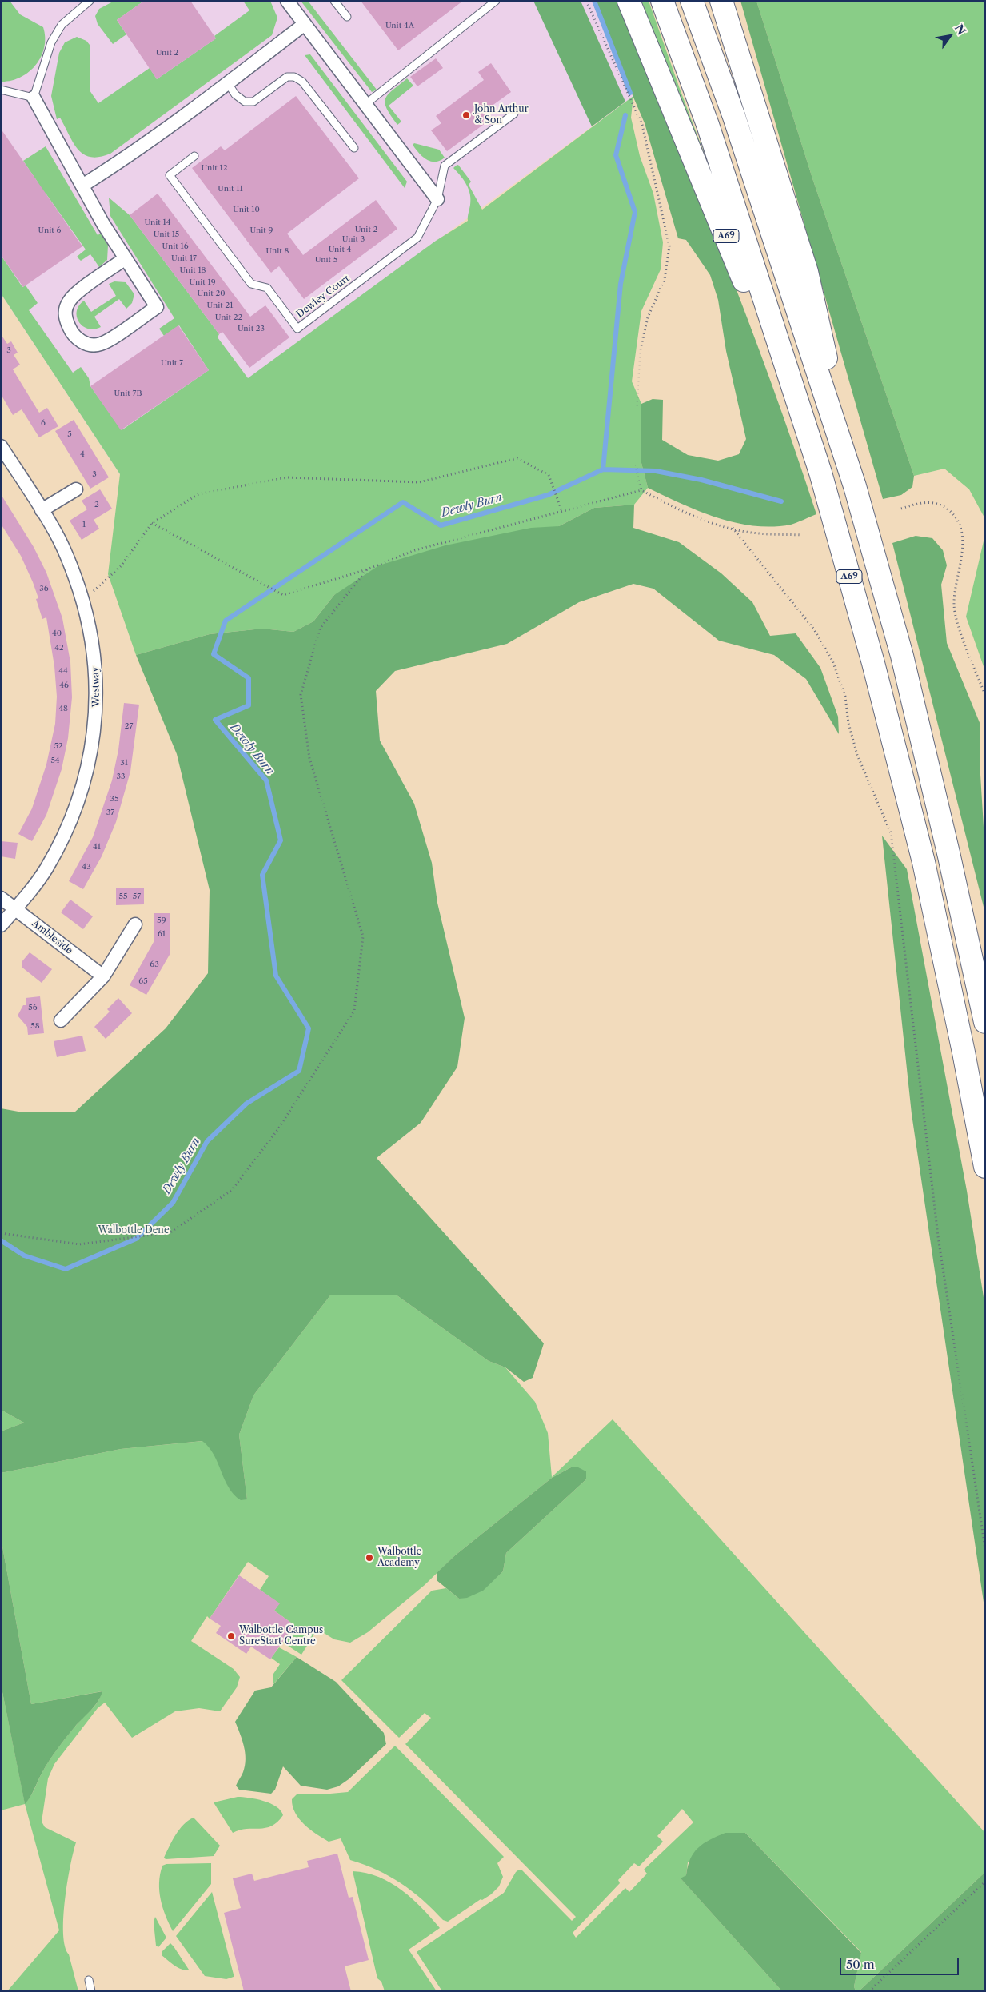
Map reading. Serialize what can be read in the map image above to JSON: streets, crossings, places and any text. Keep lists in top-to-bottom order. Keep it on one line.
{"streets":{"highway":["A69"],"street":["Westway","Ambleside"],"lane":["Dewley Court"]},"crossings":[["Westway","Ambleside"]],"water":["Dewly Burn"],"parks":["Walbottle Dene"],"places":["John Arthur & Son","Walbottle Academy","Walbottle Campus SureStart Centre"],"house_numbers":["Unit 4A","Unit 2","Unit 12","Unit 11","Unit 10","Unit 14","Unit 2","Unit 6","Unit 9","Unit 15","Unit 3","Unit 16","Unit 4","Unit 8","Unit 17","Unit 5","Unit 18","Unit 19","Unit 20","Unit 21","Unit 22","Unit 23","3","Unit 7","Unit 7B","6","5","4","3","2","1","36","40","42","44","46","48","27","52","54","31","33","35","37","41","43","55","57","59","61","63","65","56","58"],"scale_bar":"50 m","north":"top right"}
